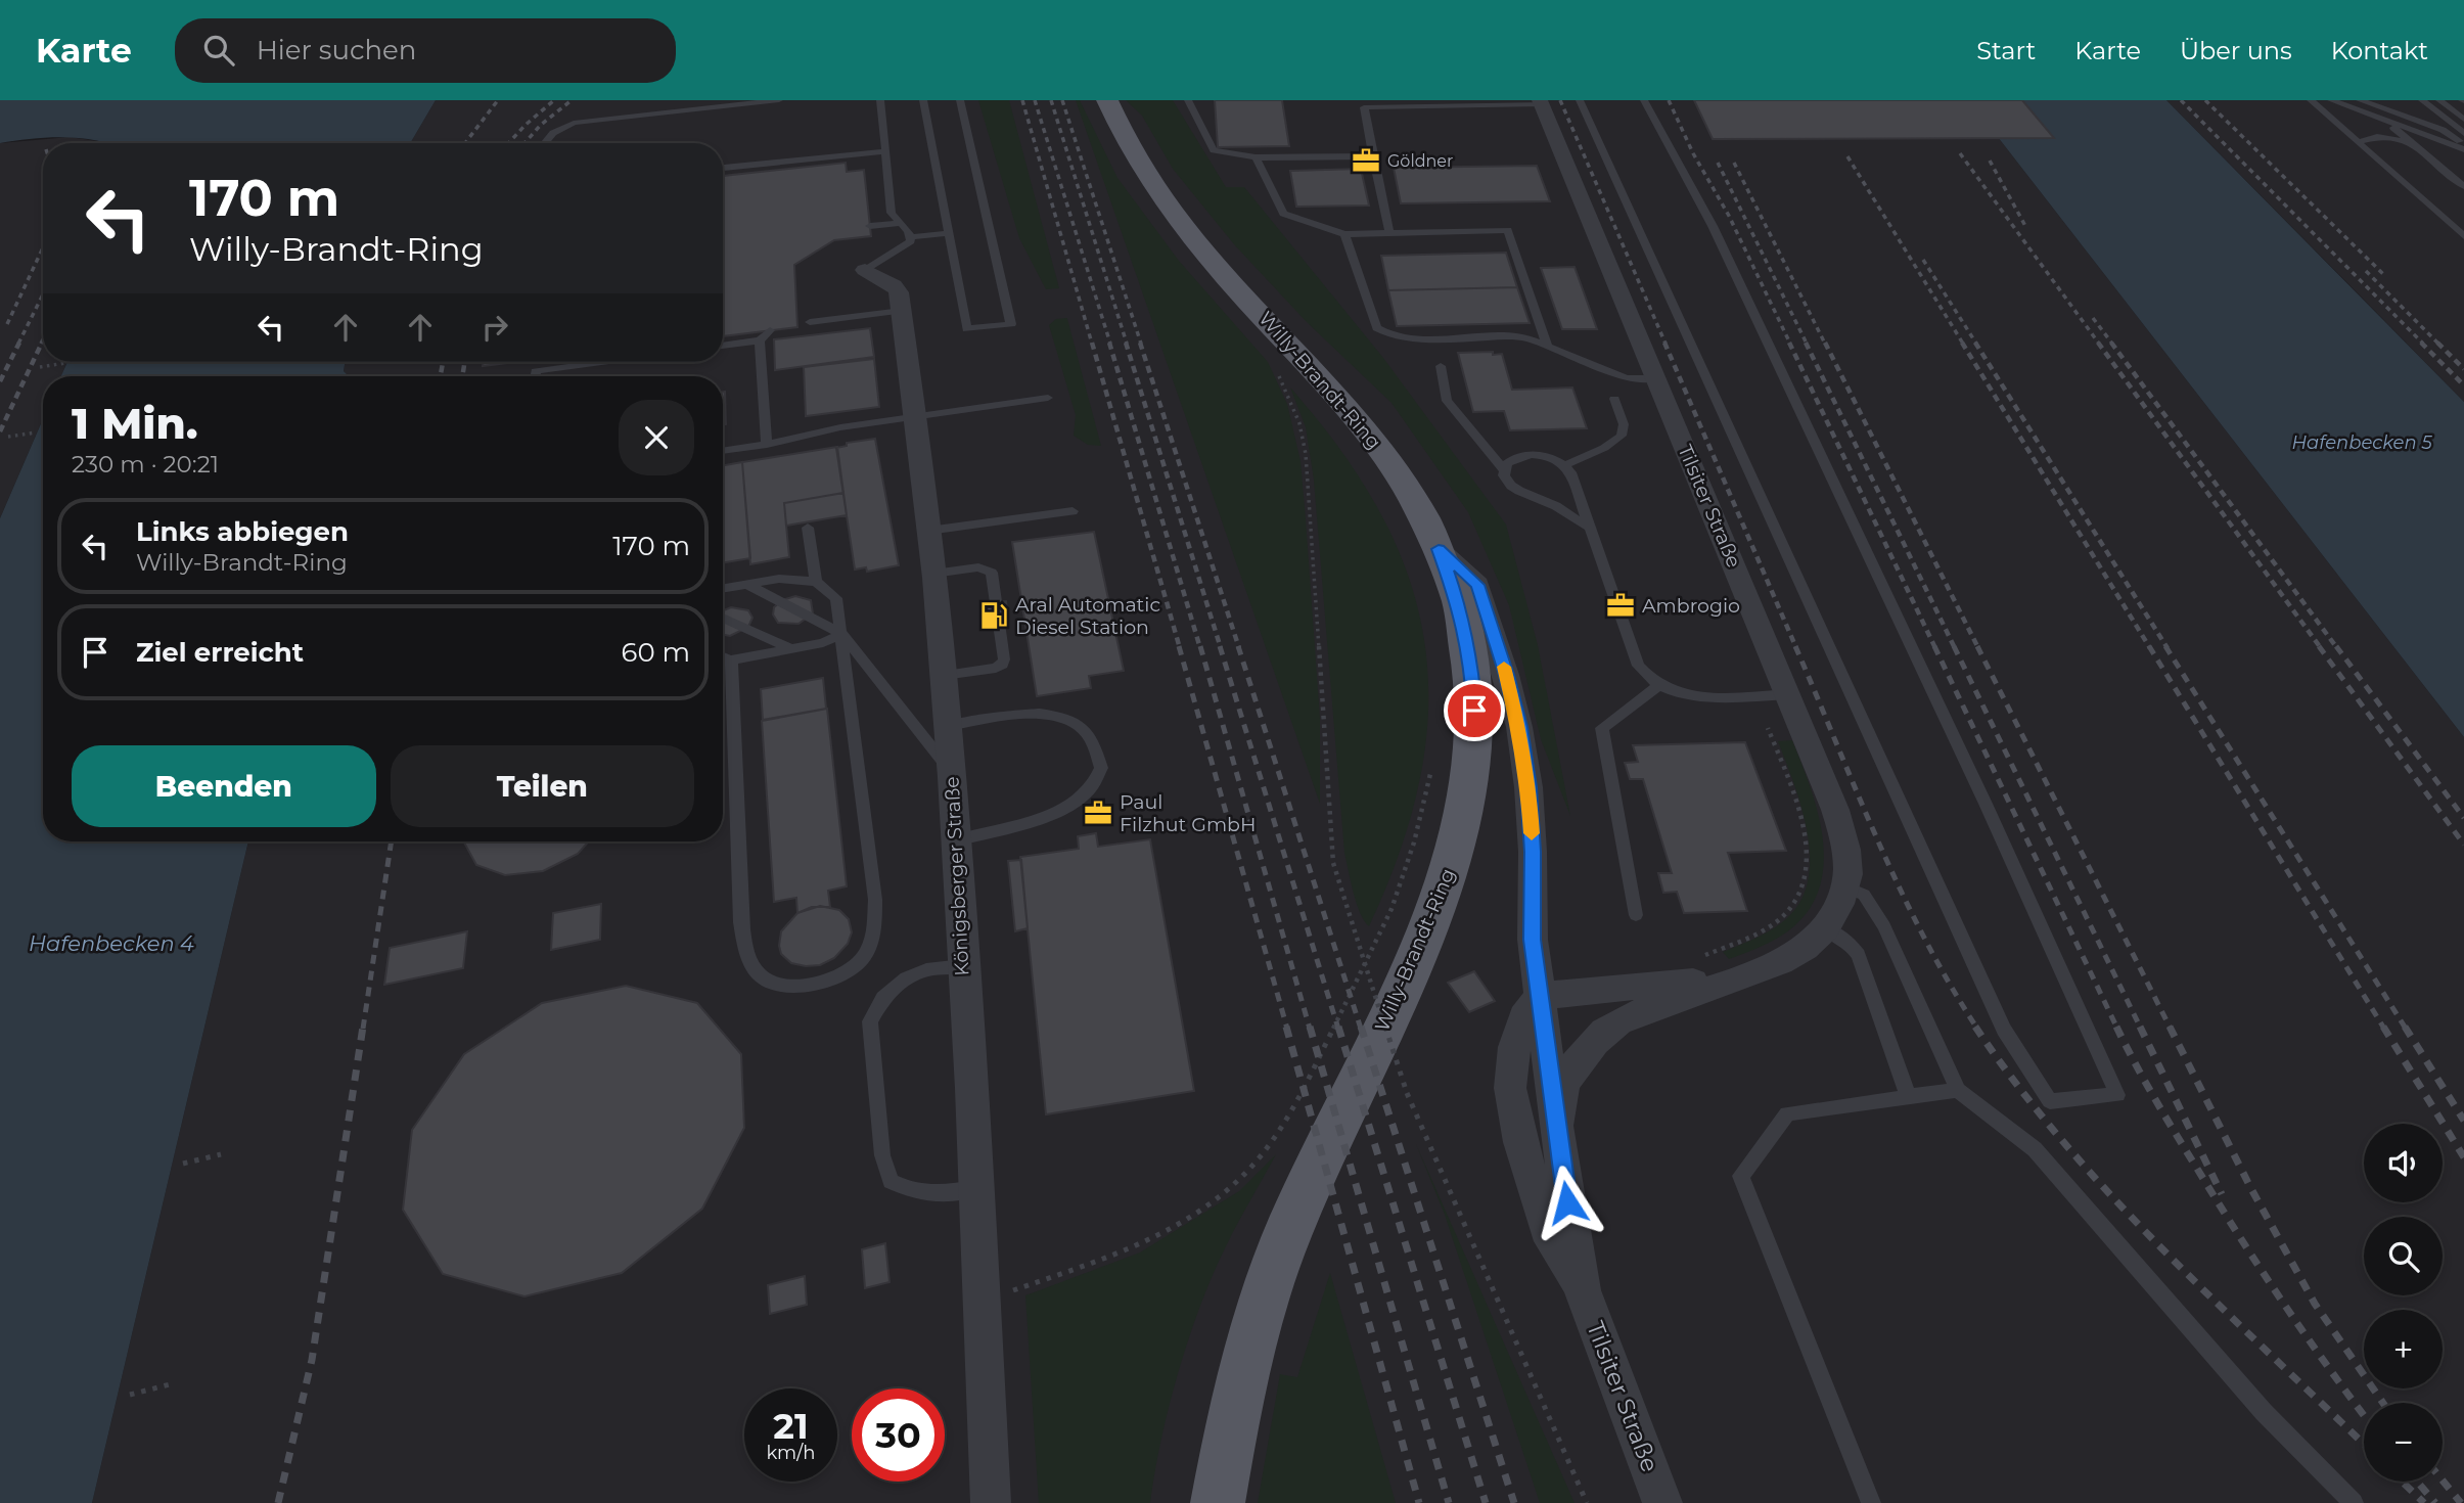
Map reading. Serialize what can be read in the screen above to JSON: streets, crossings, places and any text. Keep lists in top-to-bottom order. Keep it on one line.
{"streets":{"main road":["Willy-Brandt-Ring"],"street":["Tilsiter Straße","Königsberger Straße"]},"crossings":[["Willy-Brandt-Ring","Tilsiter Straße"]],"water":["Hafenbecken 5","Hafenbecken 4"],"places":{"office":["Göldner","Ambrogio","Paul Filzhut GmbH"],"fuel station":["Aral Automatic Diesel Station"]},"page":{"header":"Karte","search":"Hier suchen","nav":["Start","Karte","Über uns","Kontakt"],"turn":["170 m","Willy-Brandt-Ring"],"heading":["1 Min.","230 m · 20:21"],"list":[{"name":"Links abbiegen","note":"Willy-Brandt-Ring","value":"170 m"},{"name":"Ziel erreicht","value":"60 m"}],"buttons":["Beenden","Teilen"],"map_buttons":["+","−"],"speed":"21 km/h","limit":"30"}}
